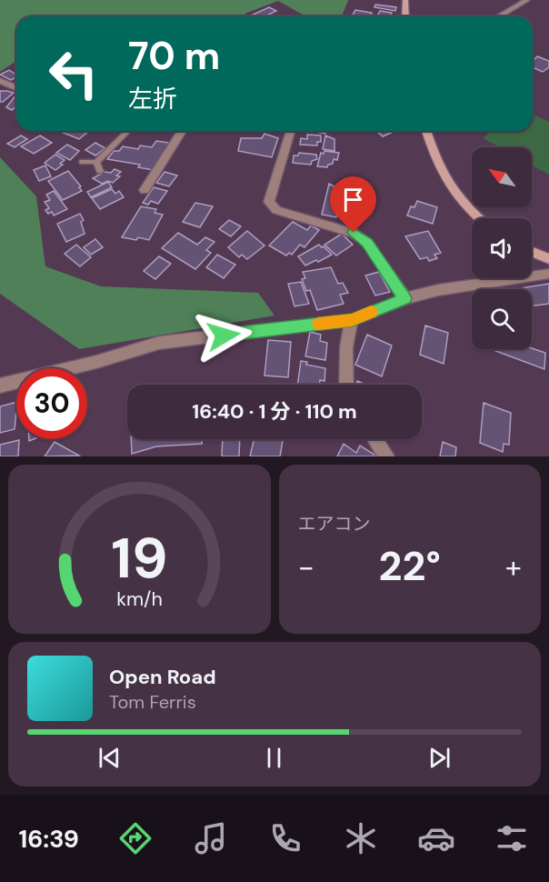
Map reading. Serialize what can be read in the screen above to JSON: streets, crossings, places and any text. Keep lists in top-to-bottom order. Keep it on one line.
{"north":"top left","page":{"turn":["70 m","左折"],"limit":"30","trip":"16:40 · 1 分 · 110 m","tile":"エアコン","heat":["−","22°","+"],"song":["Open Road","Tom Ferris"],"tabs":"16:39","gauge":["19","km/h"]}}
